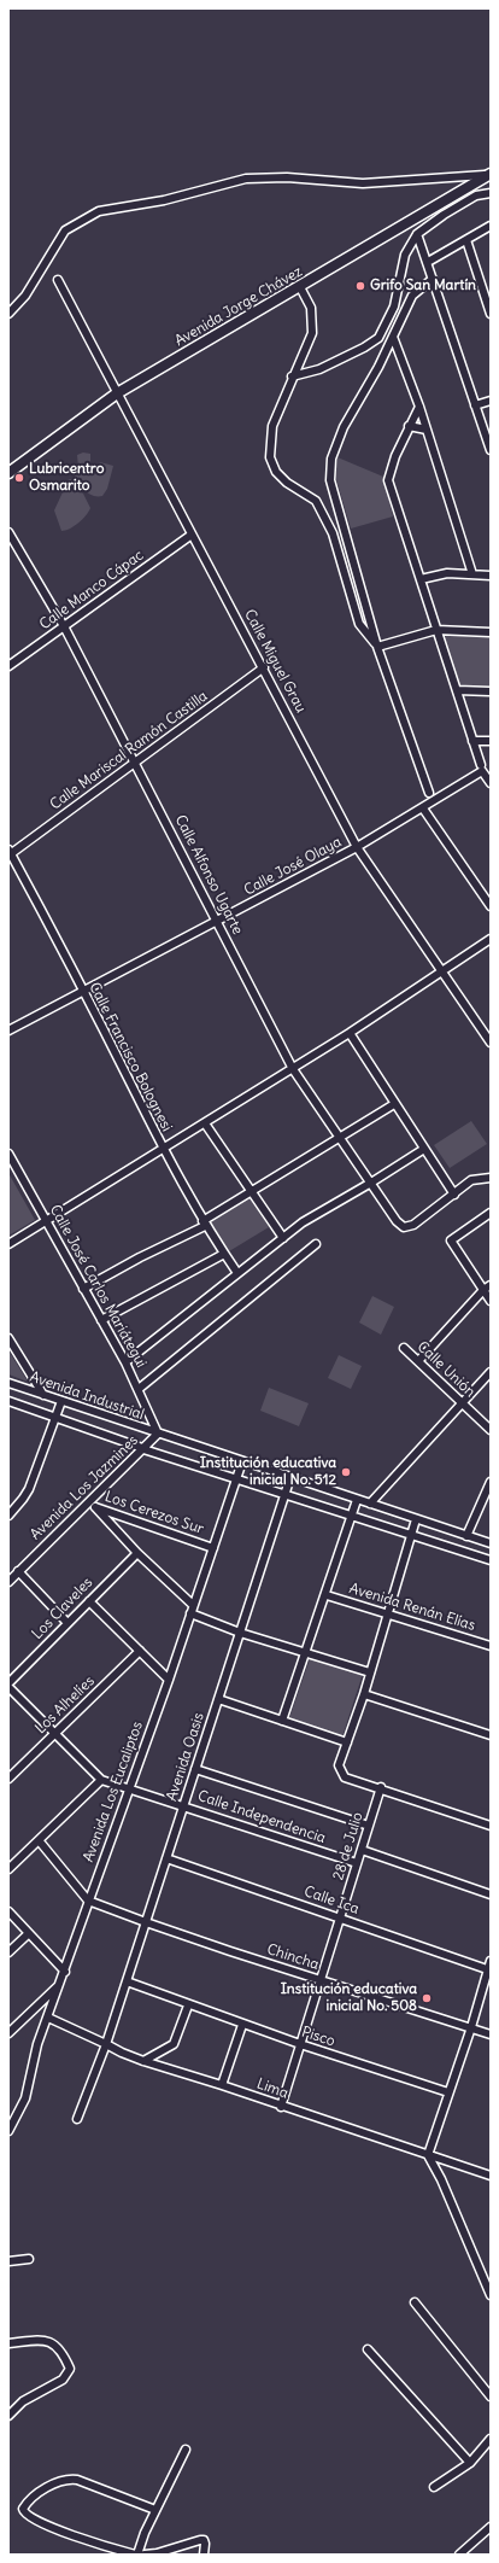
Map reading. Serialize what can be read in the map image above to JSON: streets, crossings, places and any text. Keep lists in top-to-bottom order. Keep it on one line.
{"streets":{"main road":["Avenida Jorge Chávez"],"street":["Calle Manco Cápac","Calle Miguel Grau","Calle Mariscal Ramón Castilla","Calle José Olaya","Calle Alfonso Ugarte","Calle Francisco Bolognesi","Calle José Carlos Mariátegui","Calle Unión","Avenida Industrial","Avenida Los Jazmines","Los Cerezos Sur","Avenida Renán Elías","Los Claveles","Los Alhelíes","Avenida Oasis","Avenida Los Eucaliptos","Calle Independencia","28 de Julio","Calle Ica","Chincha","Pisco","Lima"]},"crossings":[["Avenida Jorge Chávez","Calle Miguel Grau"],["Calle Manco Cápac","Calle Miguel Grau"],["Calle Manco Cápac","Calle Alfonso Ugarte"],["Calle Miguel Grau","Calle Mariscal Ramón Castilla"],["Calle Miguel Grau","Calle José Olaya"],["Calle Mariscal Ramón Castilla","Calle Alfonso Ugarte"],["Calle Mariscal Ramón Castilla","Calle Francisco Bolognesi"],["Calle José Olaya","Calle Alfonso Ugarte"],["Calle José Olaya","Calle Francisco Bolognesi"],["Calle José Carlos Mariátegui","Avenida Industrial"],["Calle José Carlos Mariátegui","Avenida Los Jazmines"],["Avenida Industrial","Avenida Los Jazmines"],["Avenida Industrial","Avenida Oasis"],["Avenida Industrial","Avenida Los Eucaliptos"],["Avenida Los Jazmines","Los Cerezos Sur"],["Los Cerezos Sur","Avenida Los Eucaliptos"],["Avenida Oasis","Calle Independencia"],["Avenida Oasis","Calle Ica"],["Avenida Oasis","Chincha"],["Avenida Oasis","Pisco"],["Avenida Oasis","Lima"],["Avenida Los Eucaliptos","Calle Independencia"],["Avenida Los Eucaliptos","Chincha"],["Avenida Los Eucaliptos","Lima"],["Calle Independencia","28 de Julio"],["28 de Julio","Calle Ica"],["28 de Julio","Chincha"],["28 de Julio","Pisco"],["28 de Julio","Lima"]],"places":["Grifo San Martín","Lubricentro Osmarito","Institución educativa inicial No. 512","Institución educativa inicial No. 508"]}
